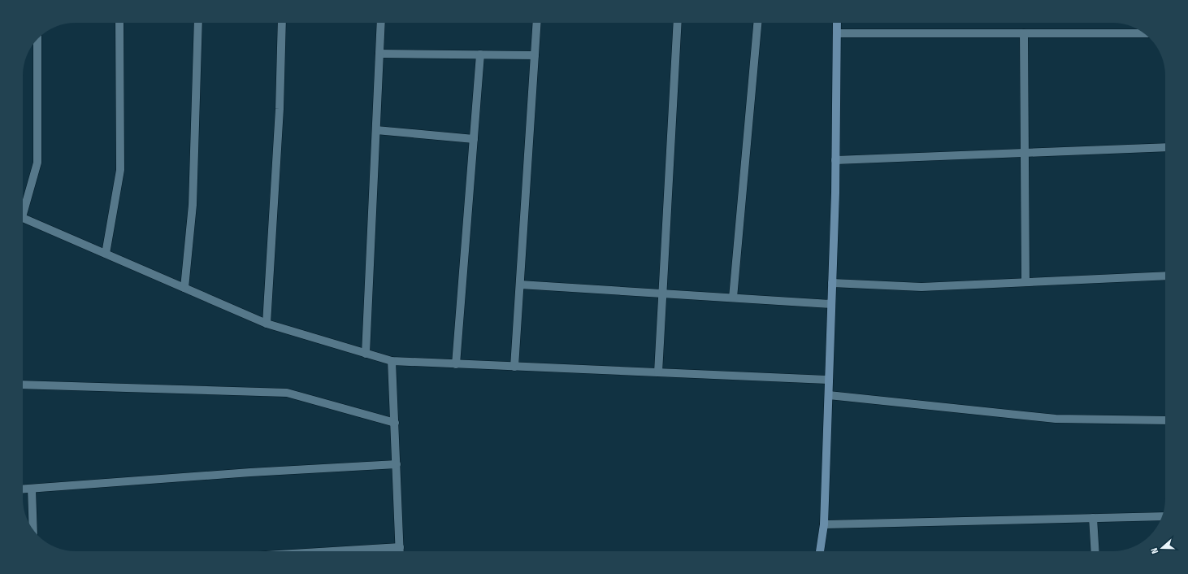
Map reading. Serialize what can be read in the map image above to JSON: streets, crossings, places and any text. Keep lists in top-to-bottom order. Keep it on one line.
{"north":"left"}
